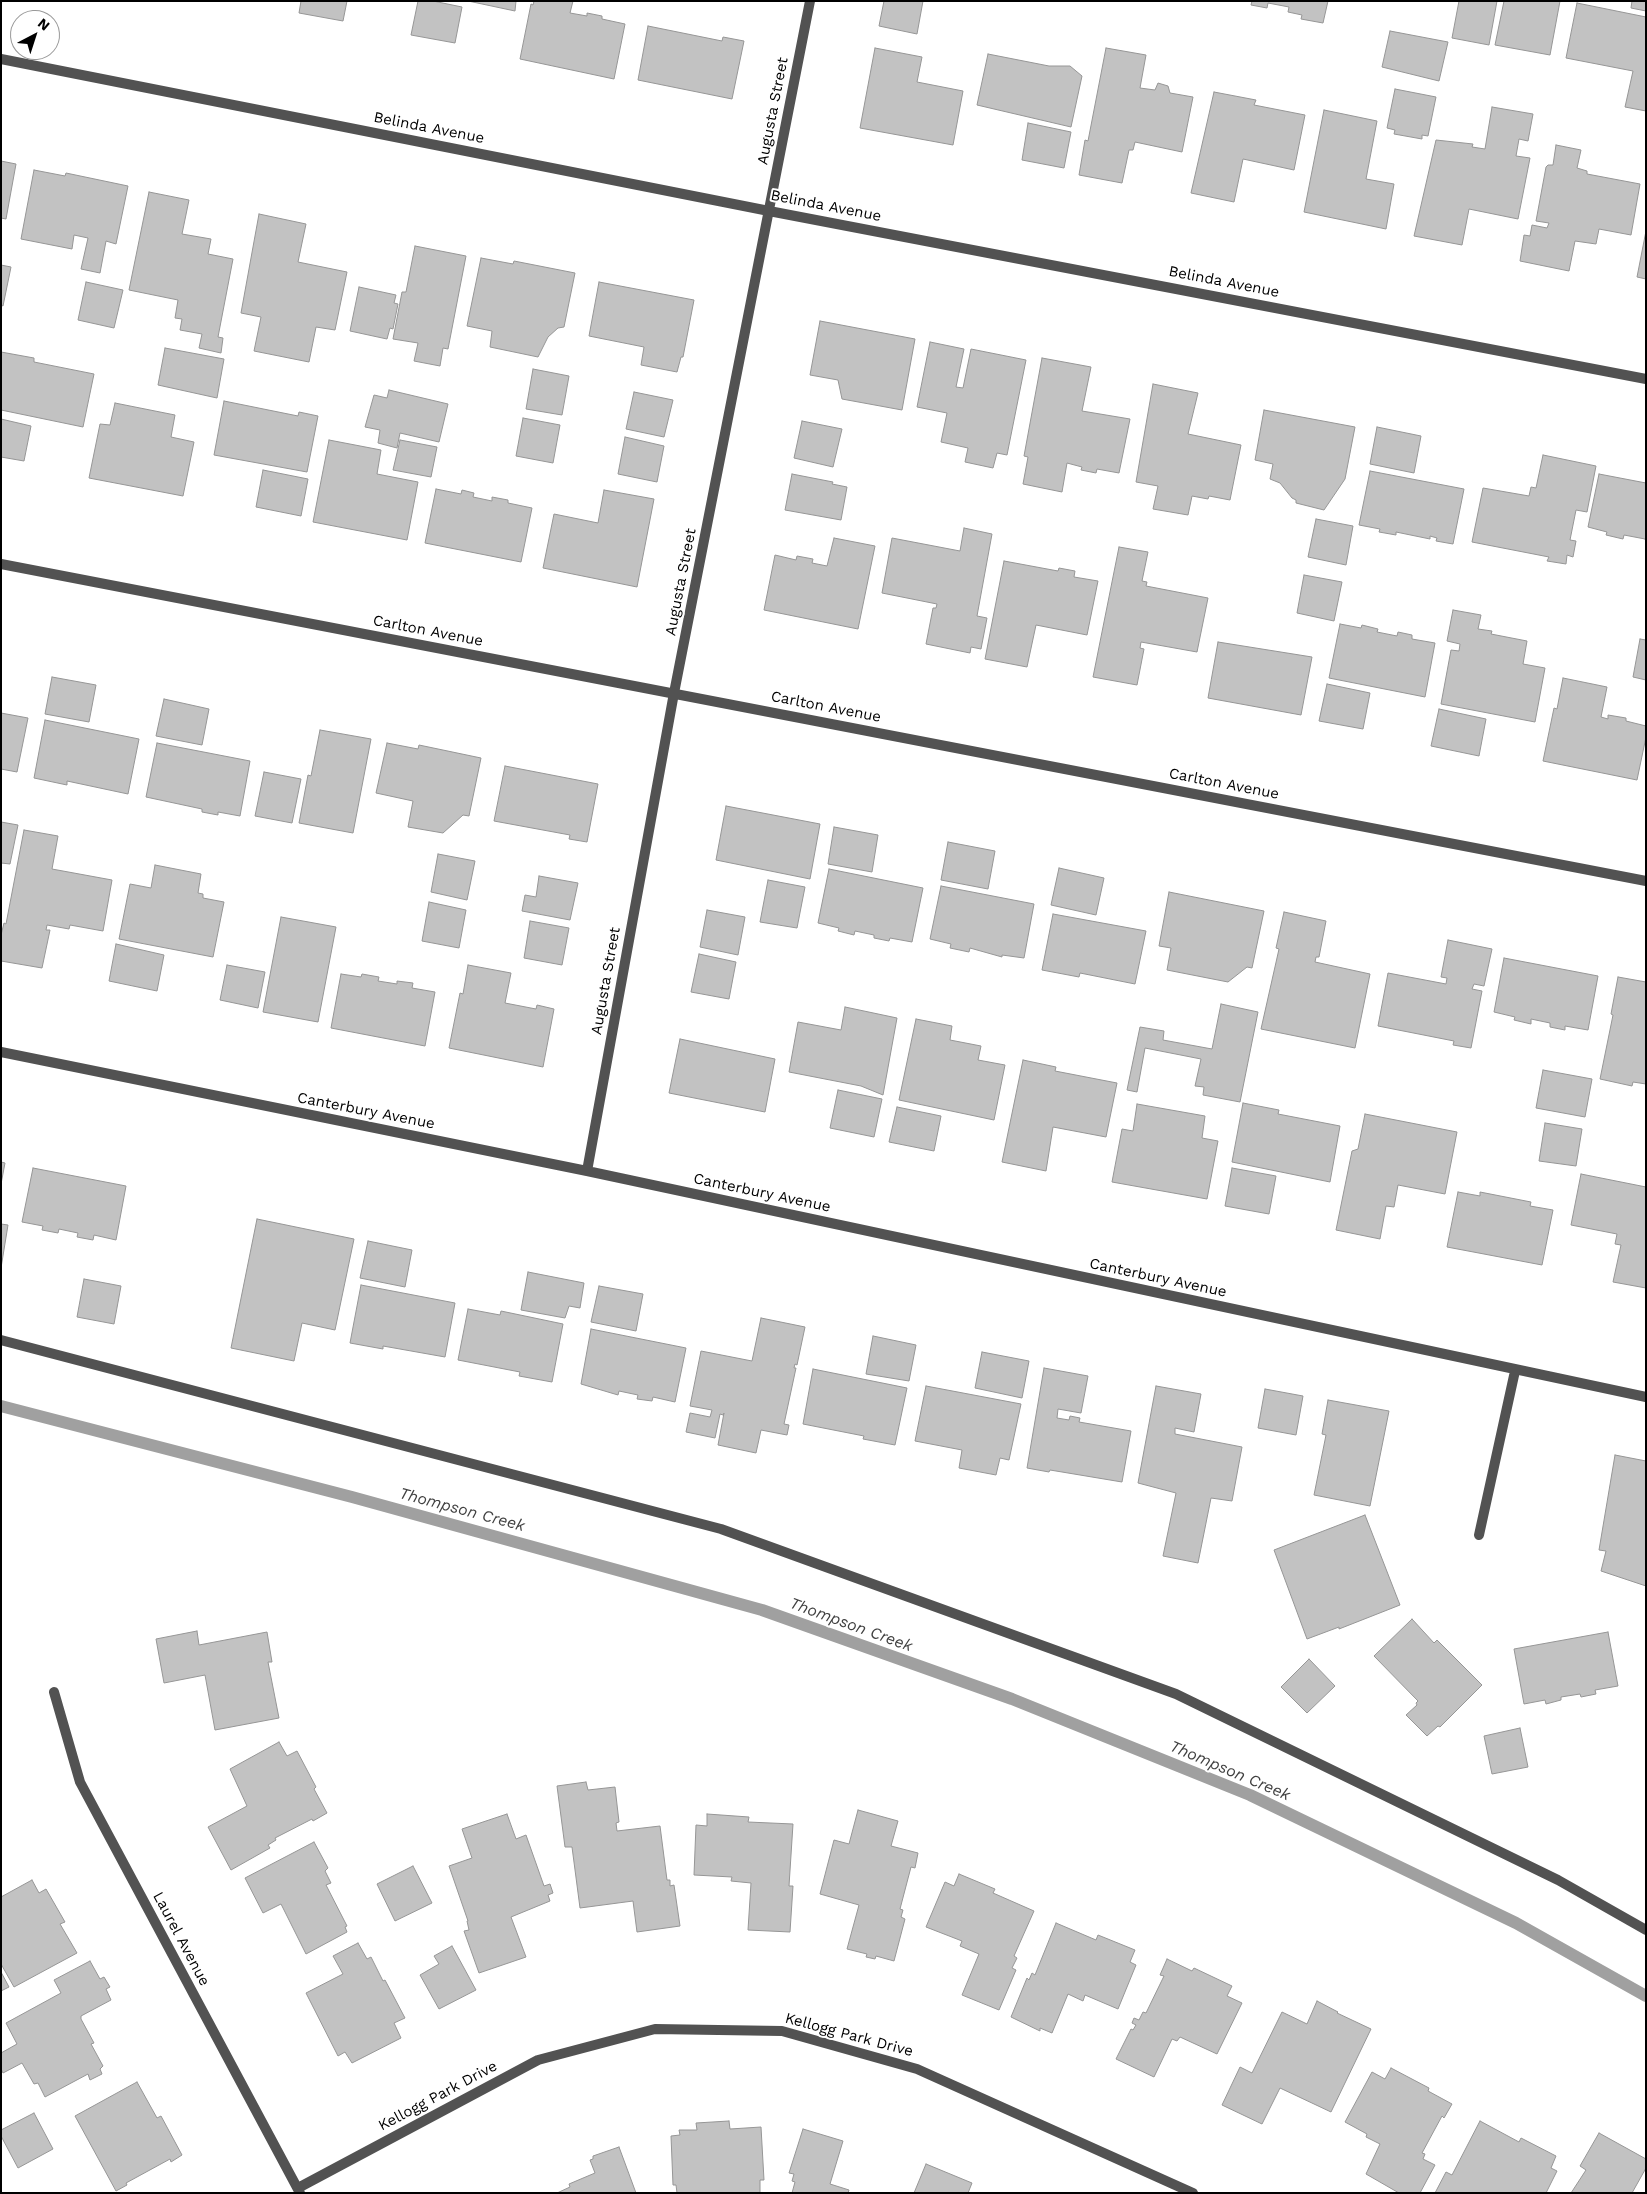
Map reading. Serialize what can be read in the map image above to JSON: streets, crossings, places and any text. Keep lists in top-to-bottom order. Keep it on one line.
{"streets":{"street":["Augusta Street","Belinda Avenue","Carlton Avenue","Canterbury Avenue","Laurel Avenue","Kellogg Park Drive"]},"crossings":[["Augusta Street","Belinda Avenue"],["Augusta Street","Carlton Avenue"],["Augusta Street","Canterbury Avenue"],["Laurel Avenue","Kellogg Park Drive"]],"water":["Thompson Creek"],"north":"top right"}
